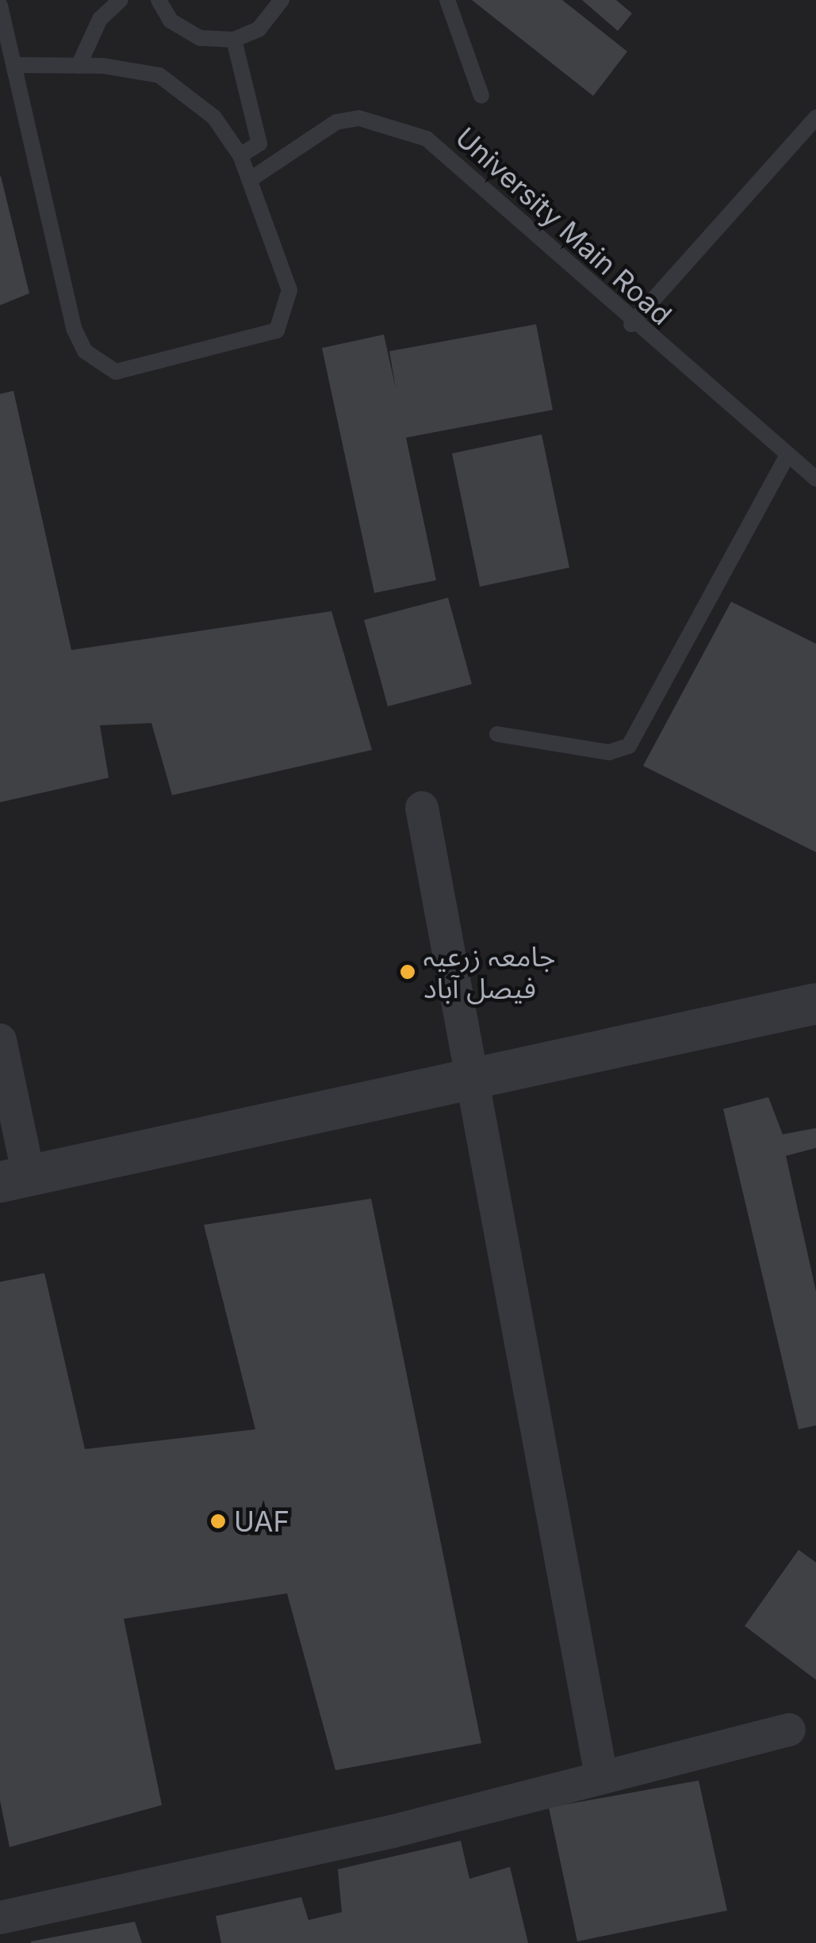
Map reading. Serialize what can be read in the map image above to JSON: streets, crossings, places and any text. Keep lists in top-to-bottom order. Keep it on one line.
{"streets":{"lane":["University Main Road"]},"places":["جامعہ زرعیہ فیصل آباد","UAF"]}
